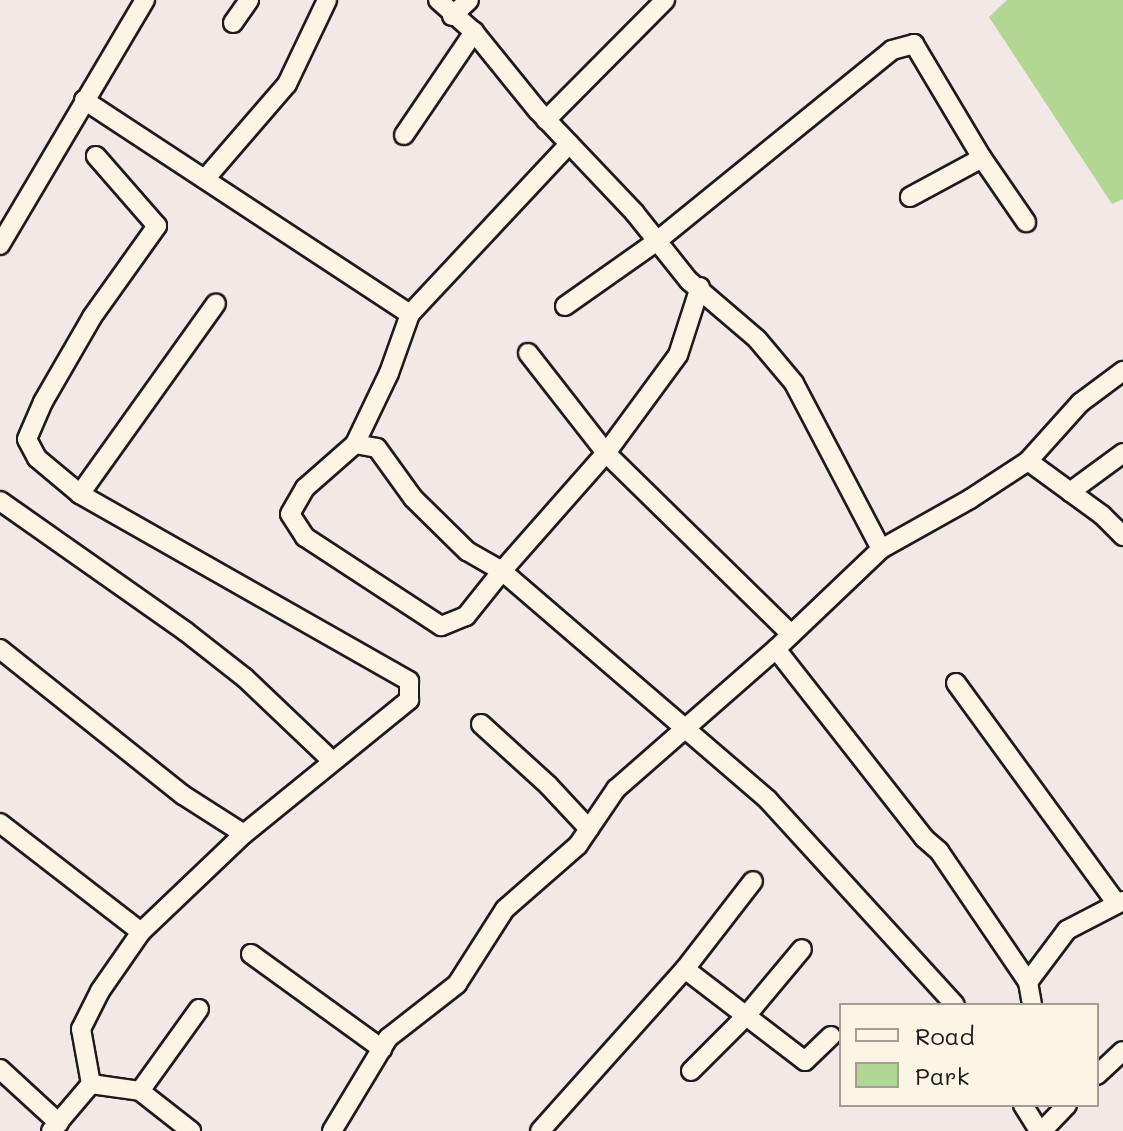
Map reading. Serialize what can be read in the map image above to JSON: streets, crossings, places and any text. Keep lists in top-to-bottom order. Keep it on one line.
{"legend":["Road","Park"]}
